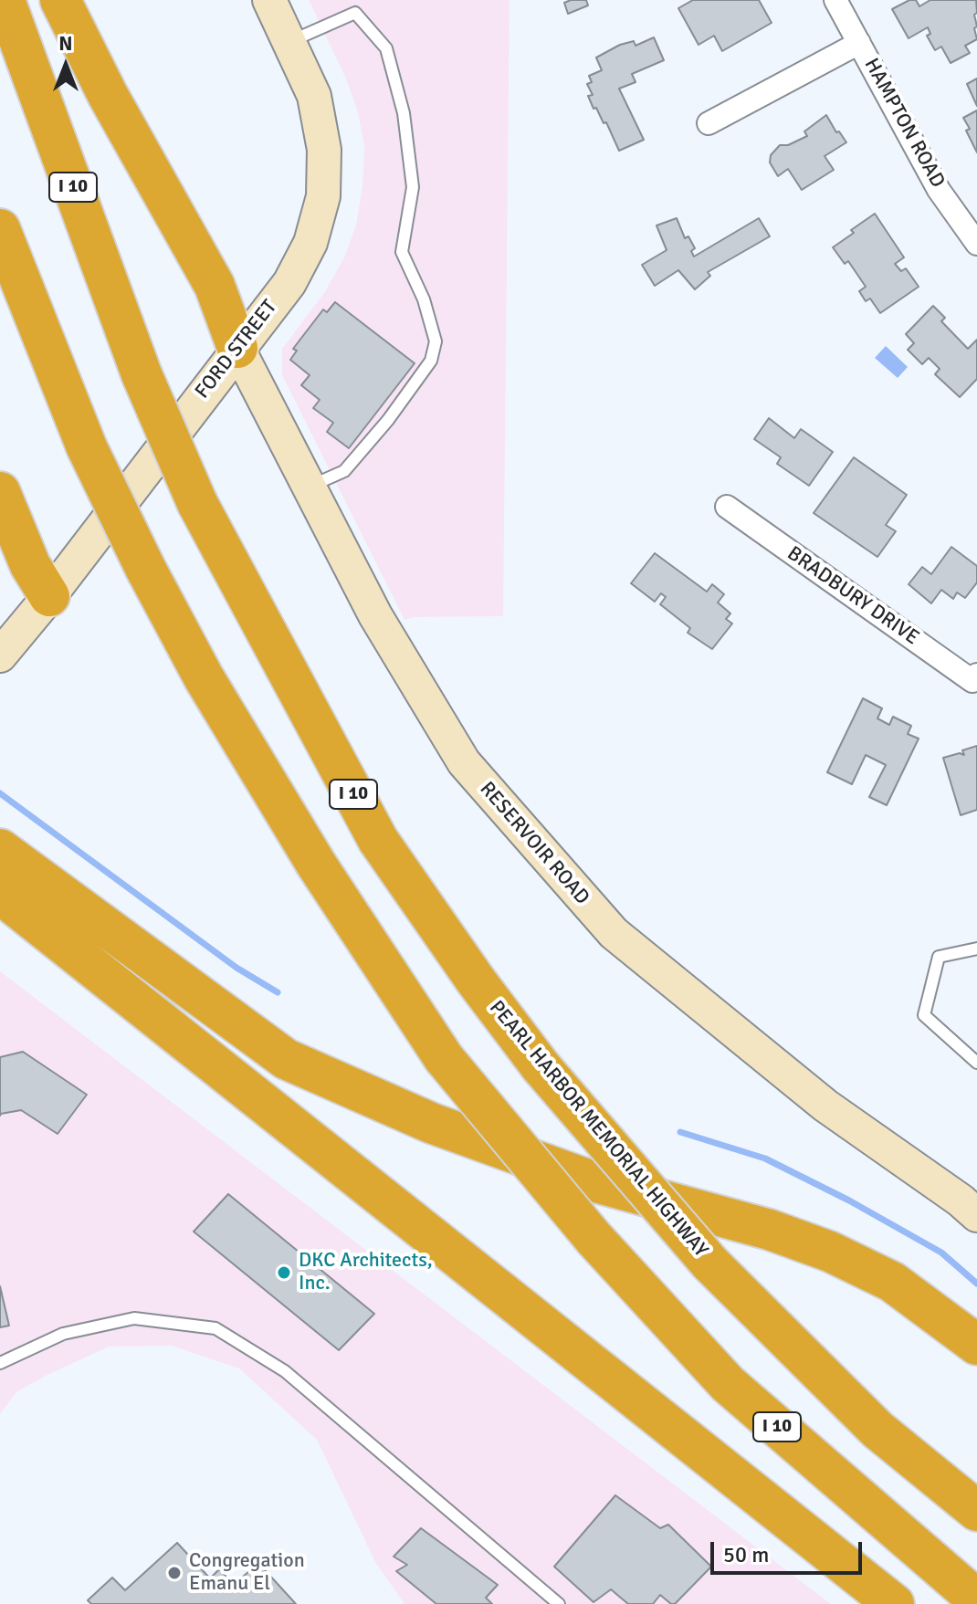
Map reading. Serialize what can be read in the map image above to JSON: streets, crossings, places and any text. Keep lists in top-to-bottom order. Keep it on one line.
{"streets":{"highway":["I 10","PEARL HARBOR MEMORIAL HIGHWAY"],"street":["HAMPTON ROAD","FORD STREET","BRADBURY DRIVE","RESERVOIR ROAD"]},"crossings":[["FORD STREET","RESERVOIR ROAD"]],"places":["DKC Architects, Inc.","Congregation Emanu El"],"scale_bar":"50 m","north":"top"}
